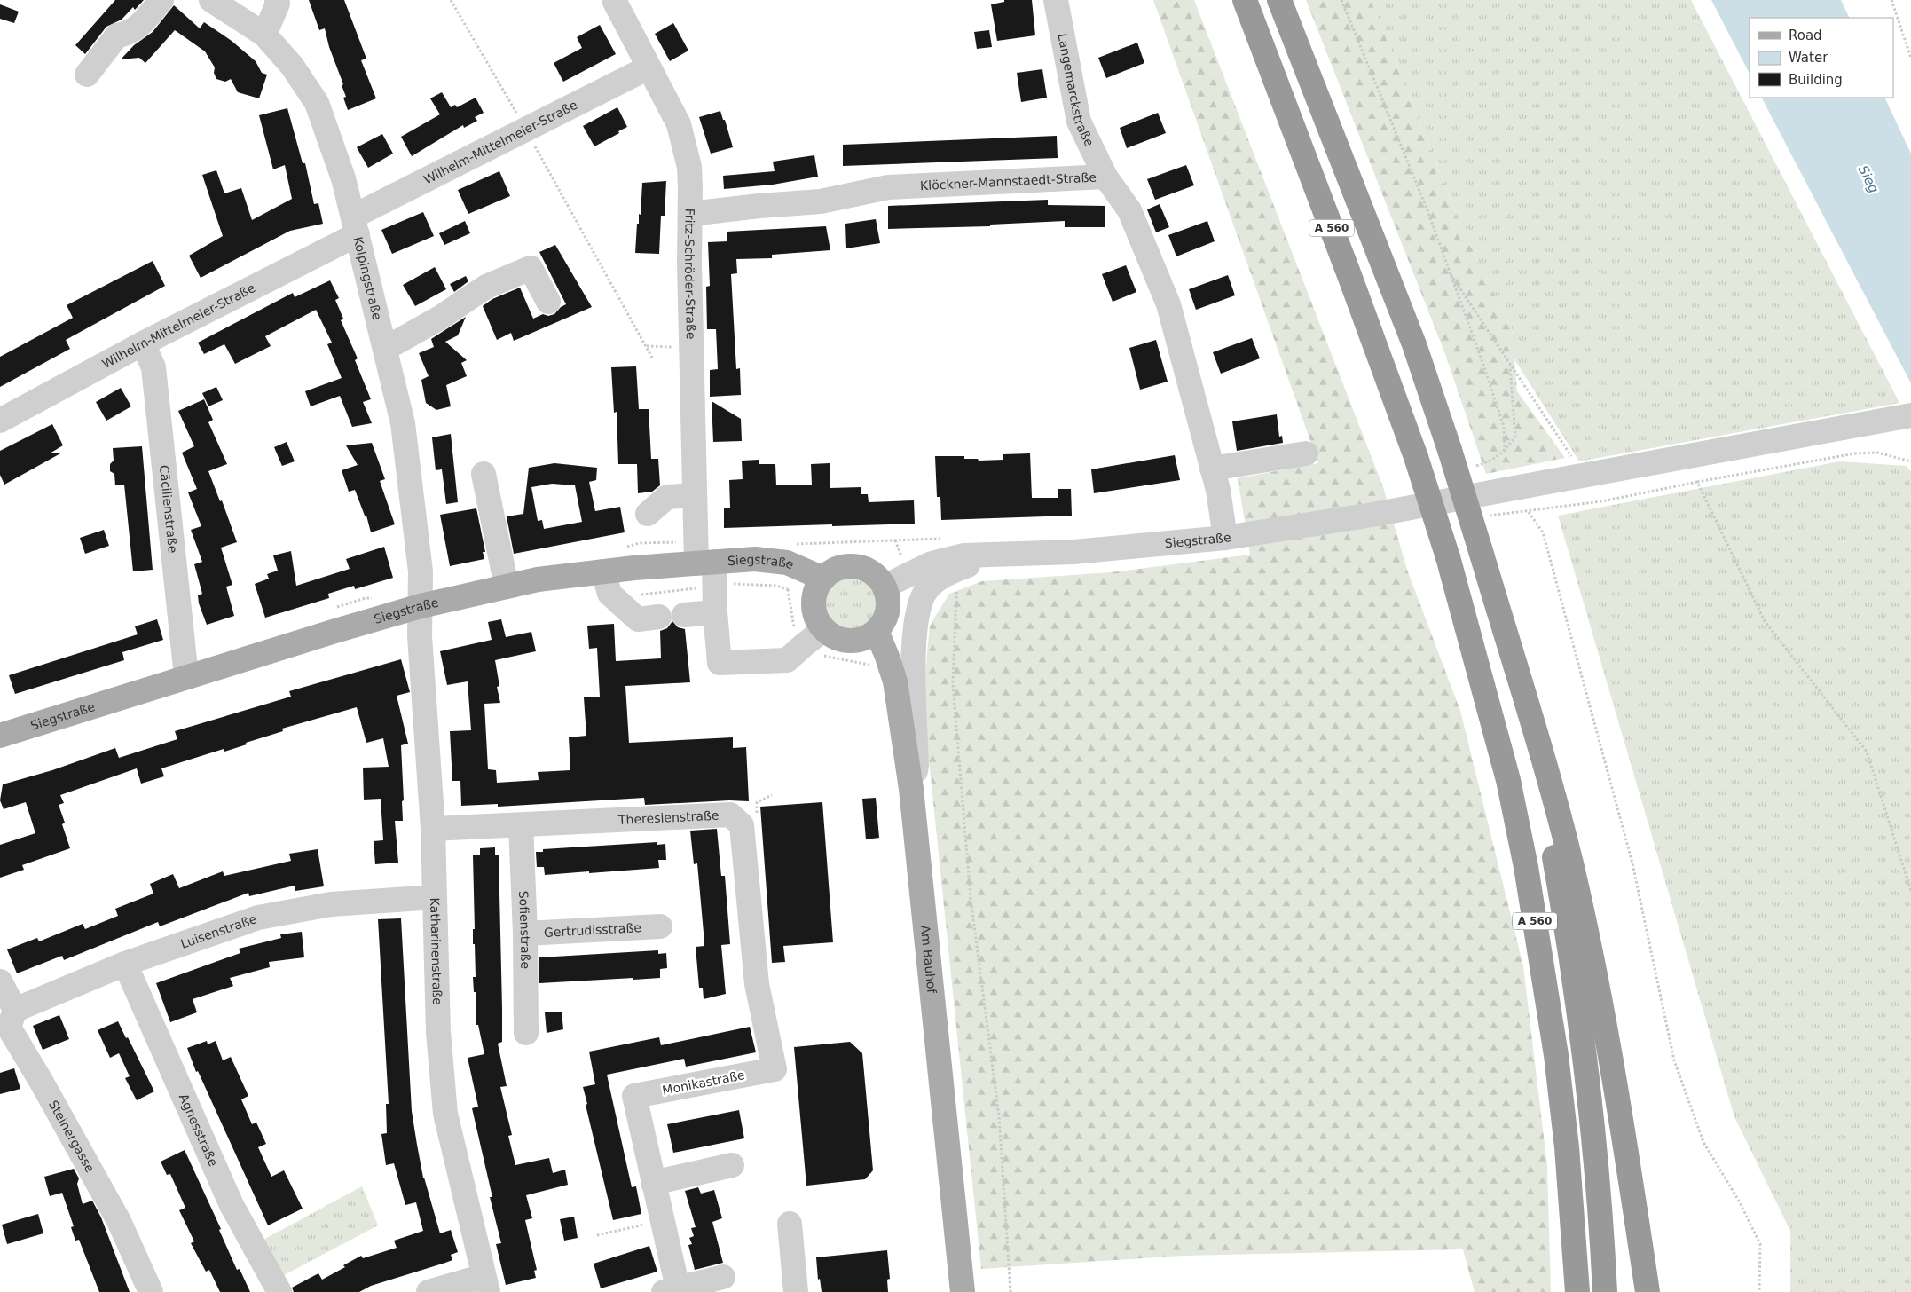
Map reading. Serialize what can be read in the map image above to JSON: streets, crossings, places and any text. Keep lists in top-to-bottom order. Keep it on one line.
{"streets":{"highway":["A 560"],"main road":["Siegstraße","Am Bauhof"],"street":["Langemarckstraße","Wilhelm-Mittelmeier-Straße","Klöckner-Mannstaedt-Straße","Fritz-Schröder-Straße","Kolpingstraße","Cäcilienstraße","Theresienstraße","Sofienstraße","Gertrudisstraße","Luisenstraße","Katharinenstraße","Monikastraße","Agnesstraße","Steinergasse"]},"crossings":[["Langemarckstraße","Klöckner-Mannstaedt-Straße"],["Wilhelm-Mittelmeier-Straße","Fritz-Schröder-Straße"],["Wilhelm-Mittelmeier-Straße","Kolpingstraße"],["Wilhelm-Mittelmeier-Straße","Cäcilienstraße"],["Klöckner-Mannstaedt-Straße","Fritz-Schröder-Straße"],["Klöckner-Mannstaedt-Straße","Siegstraße"],["Fritz-Schröder-Straße","Siegstraße"],["Kolpingstraße","Siegstraße"],["Kolpingstraße","Katharinenstraße"],["Cäcilienstraße","Siegstraße"],["Siegstraße","Katharinenstraße"],["Siegstraße","Am Bauhof"],["Theresienstraße","Sofienstraße"],["Theresienstraße","Katharinenstraße"],["Theresienstraße","Monikastraße"],["Sofienstraße","Gertrudisstraße"],["Luisenstraße","Katharinenstraße"],["Luisenstraße","Agnesstraße"],["Luisenstraße","Steinergasse"]],"water":["Sieg"],"legend":["Road","Water","Building"]}
